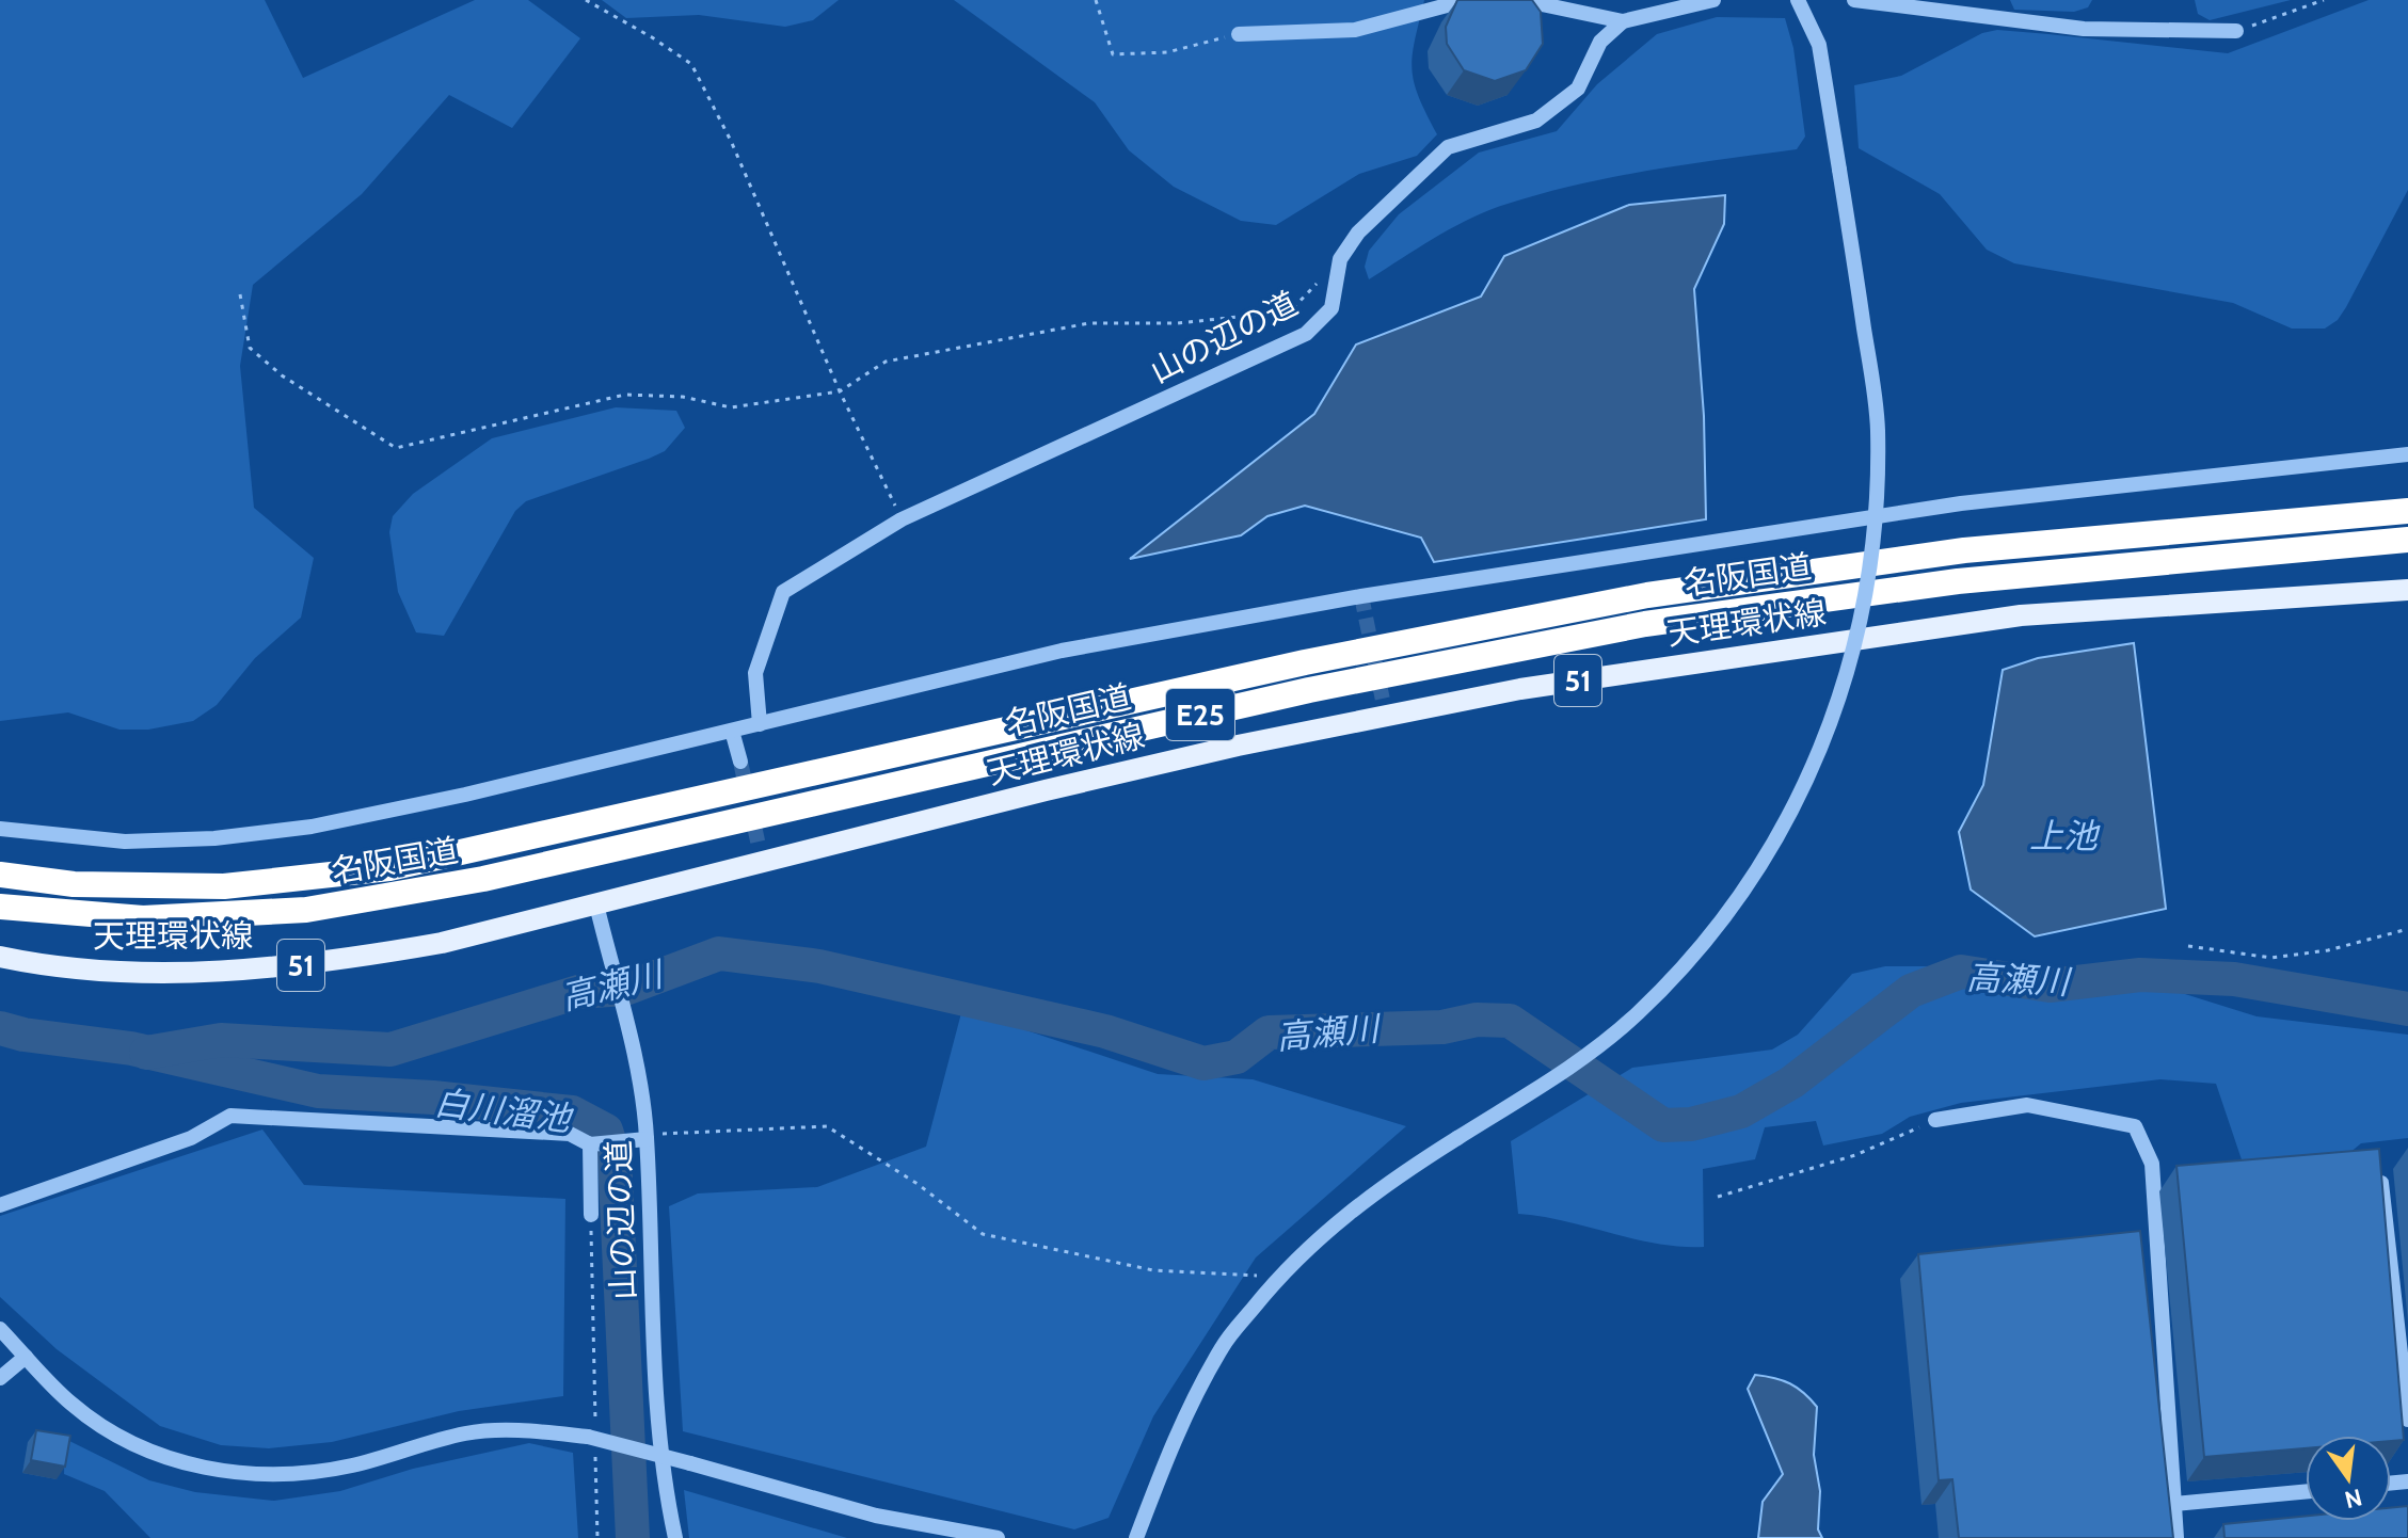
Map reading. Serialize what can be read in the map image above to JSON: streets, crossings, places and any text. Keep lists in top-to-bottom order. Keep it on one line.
{"streets":{"highway":["名阪国道","E25"],"main road":["天理環状線","51"],"street":["山の辺の道"]},"crossings":[["山の辺の道","天理環状線"]],"water":["上池","高瀬川","白川溜池"],"north":"bottom"}
